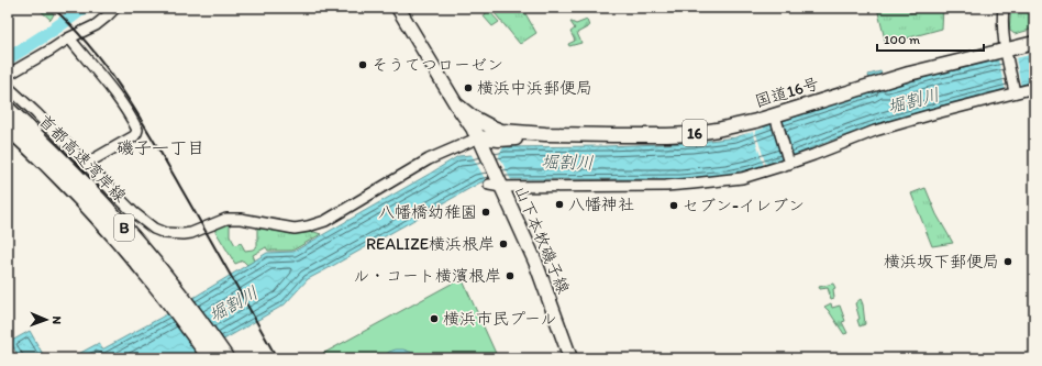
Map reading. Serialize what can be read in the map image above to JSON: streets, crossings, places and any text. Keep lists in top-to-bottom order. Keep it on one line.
{"streets":{"highway":["首都高速湾岸線","B"],"main road":["国道16号","16","山下本牧磯子線"]},"crossings":[["国道16号","山下本牧磯子線"]],"districts":["磯子一丁目"],"water":["堀割川"],"places":["そうてつローゼン","横浜中浜郵便局","八幡神社","セブン-イレブン","八幡橋幼稚園","REALIZE横浜根岸","横浜坂下郵便局","ル・コート横濱根岸","横浜市民プール"],"scale_bar":"100 m","north":"right"}
